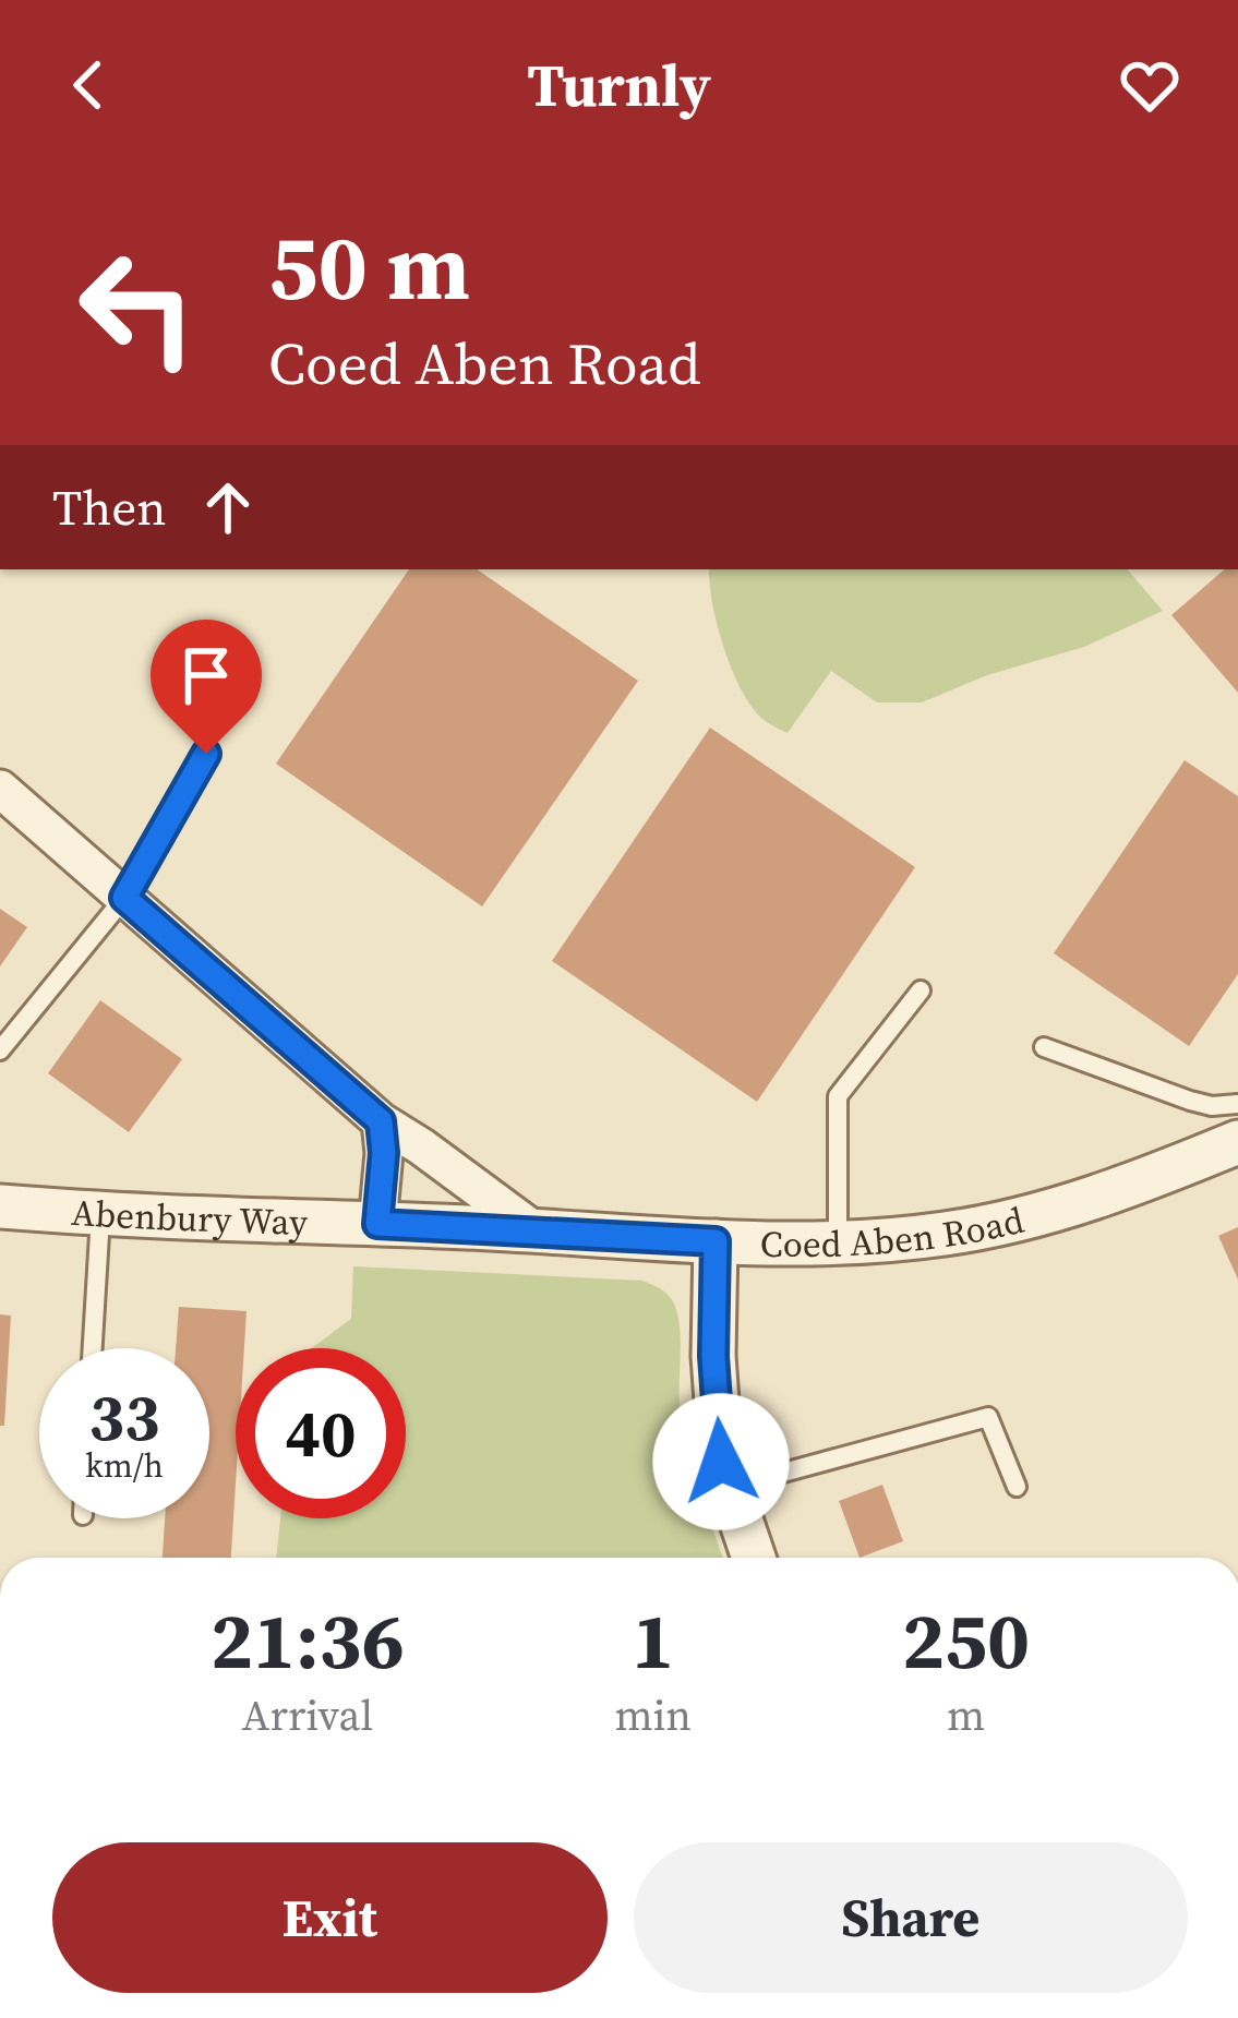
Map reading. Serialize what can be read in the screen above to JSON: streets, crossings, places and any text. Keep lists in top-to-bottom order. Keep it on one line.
{"streets":{"street":["Abenbury Way","Coed Aben Road"]},"crossings":[["Abenbury Way","Coed Aben Road"]],"page":{"header":"Turnly","turn":["50 m","Coed Aben Road"],"then":"Then","speed":"33 km/h","limit":"40","eta":["21:36","Arrival","1","min","250","m"],"buttons":["Exit","Share"]}}
